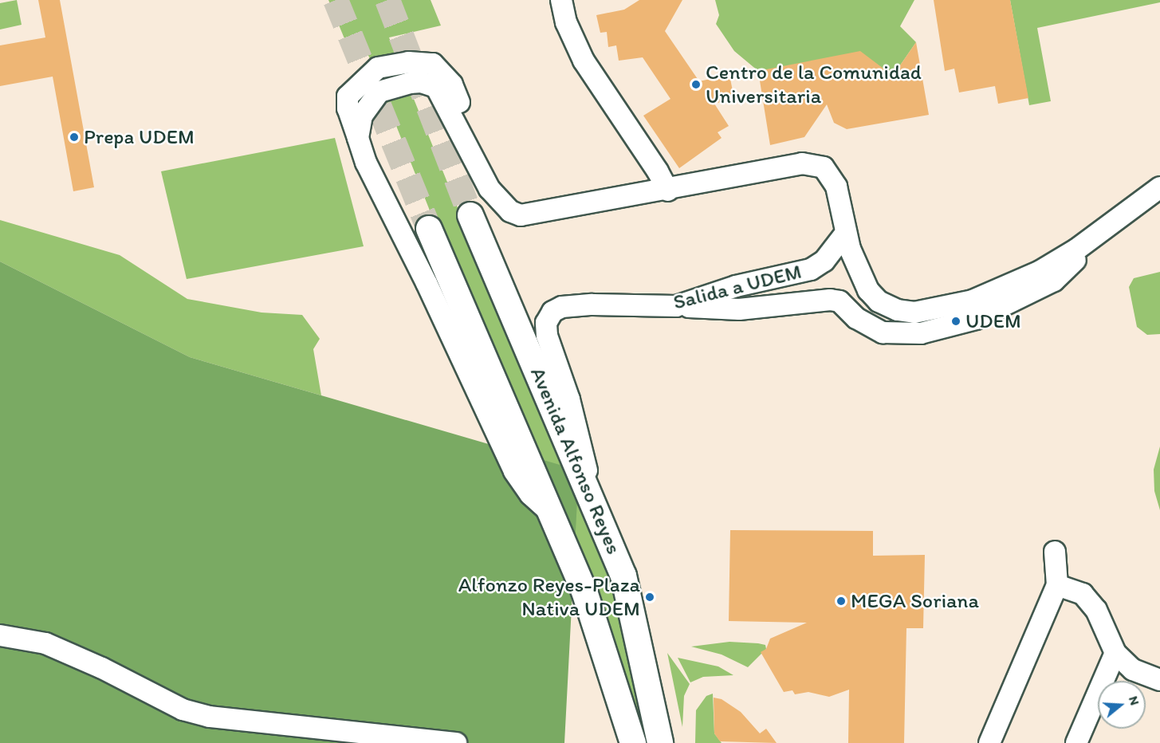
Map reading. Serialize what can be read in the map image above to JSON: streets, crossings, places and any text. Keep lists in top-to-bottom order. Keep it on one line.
{"streets":{"main road":["Avenida Alfonso Reyes"],"street":["Salida a UDEM"]},"crossings":[["Salida a UDEM","Avenida Alfonso Reyes"]],"places":["Centro de la Comunidad Universitaria","Prepa UDEM","UDEM","Alfonzo Reyes-Plaza Nativa UDEM","MEGA Soriana"],"north":"right"}
